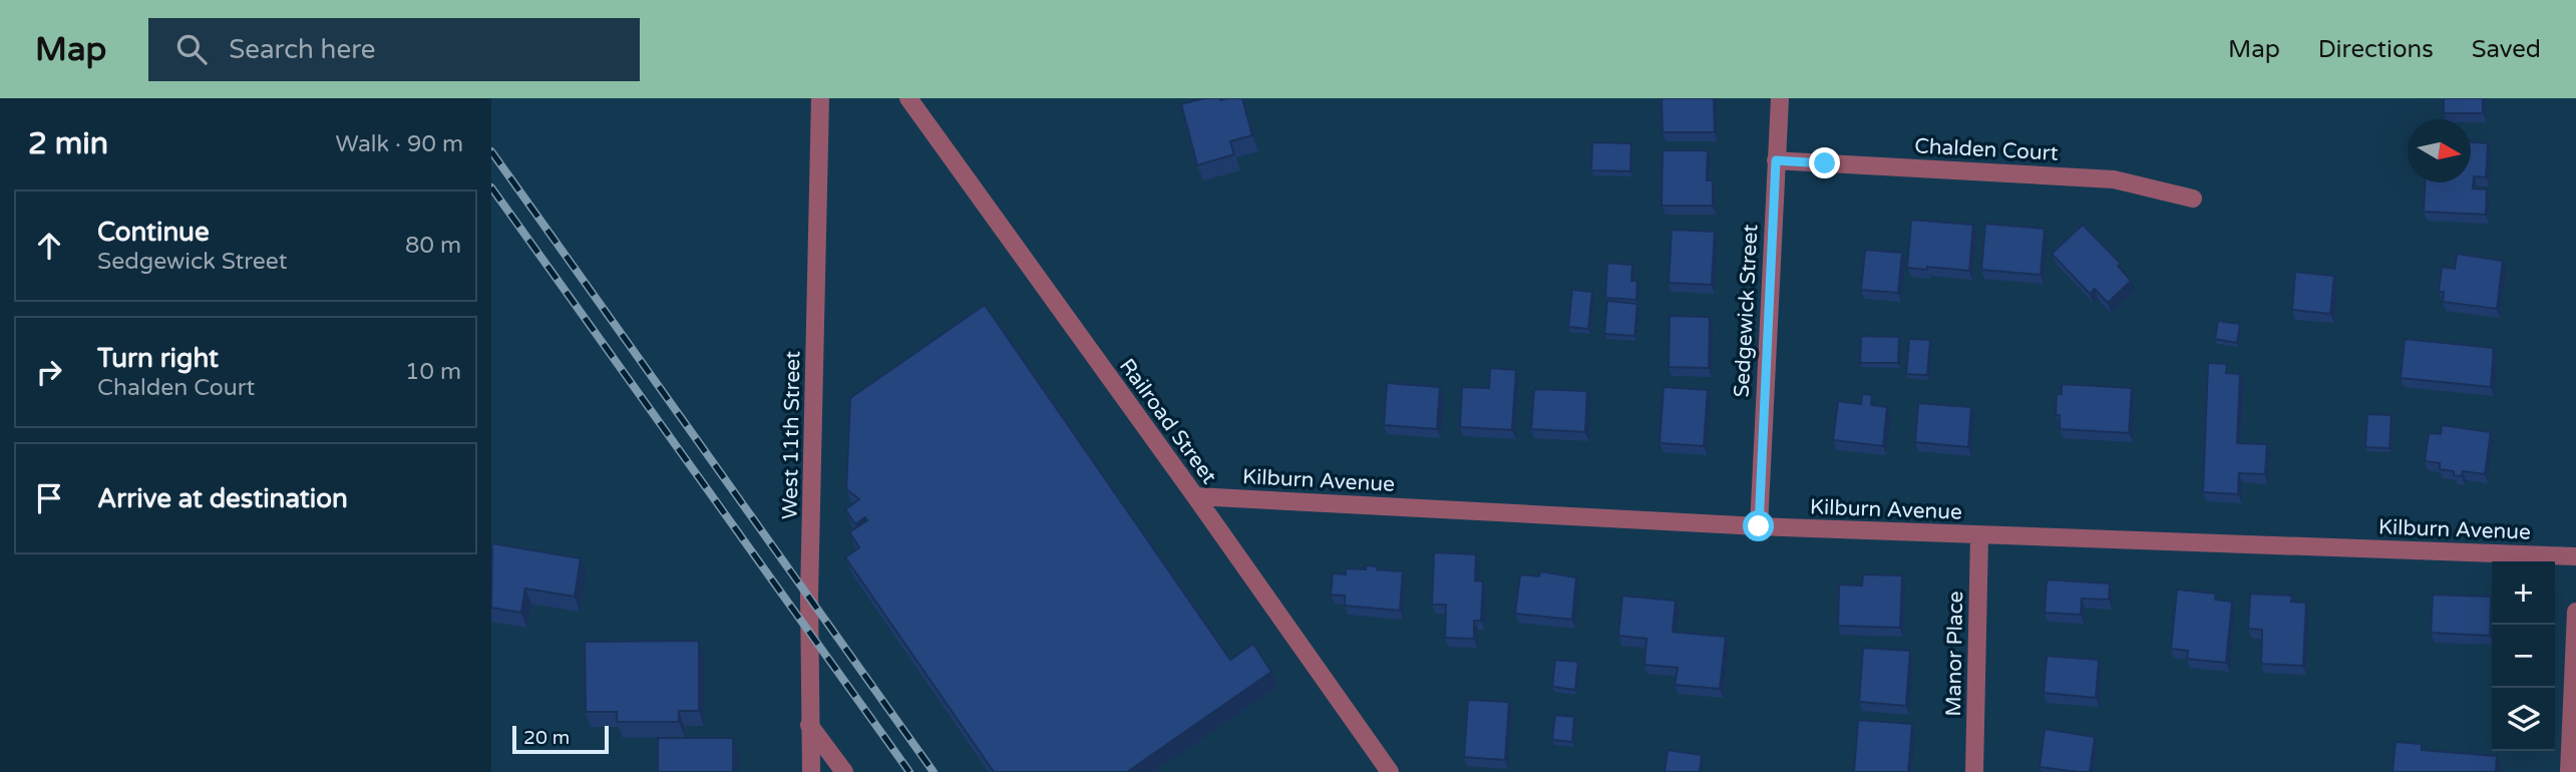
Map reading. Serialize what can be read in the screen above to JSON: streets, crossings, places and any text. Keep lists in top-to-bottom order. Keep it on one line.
{"streets":{"street":["Chalden Court","Sedgewick Street","Railroad Street","West 11th Street","Kilburn Avenue","Manor Place"]},"crossings":[["Chalden Court","Sedgewick Street"],["Sedgewick Street","Kilburn Avenue"],["Railroad Street","Kilburn Avenue"],["Kilburn Avenue","Manor Place"]],"scale_bar":"20 m","north":"right","page":{"header":"Map","search":"Search here","nav":["Map","Directions","Saved"],"heading":["2 min","Walk · 90 m"],"list":[["Continue","Sedgewick Street","80 m"],["Turn right","Chalden Court","10 m"],"Arrive at destination"],"map_buttons":["+","−"],"scale":"20 m"}}
